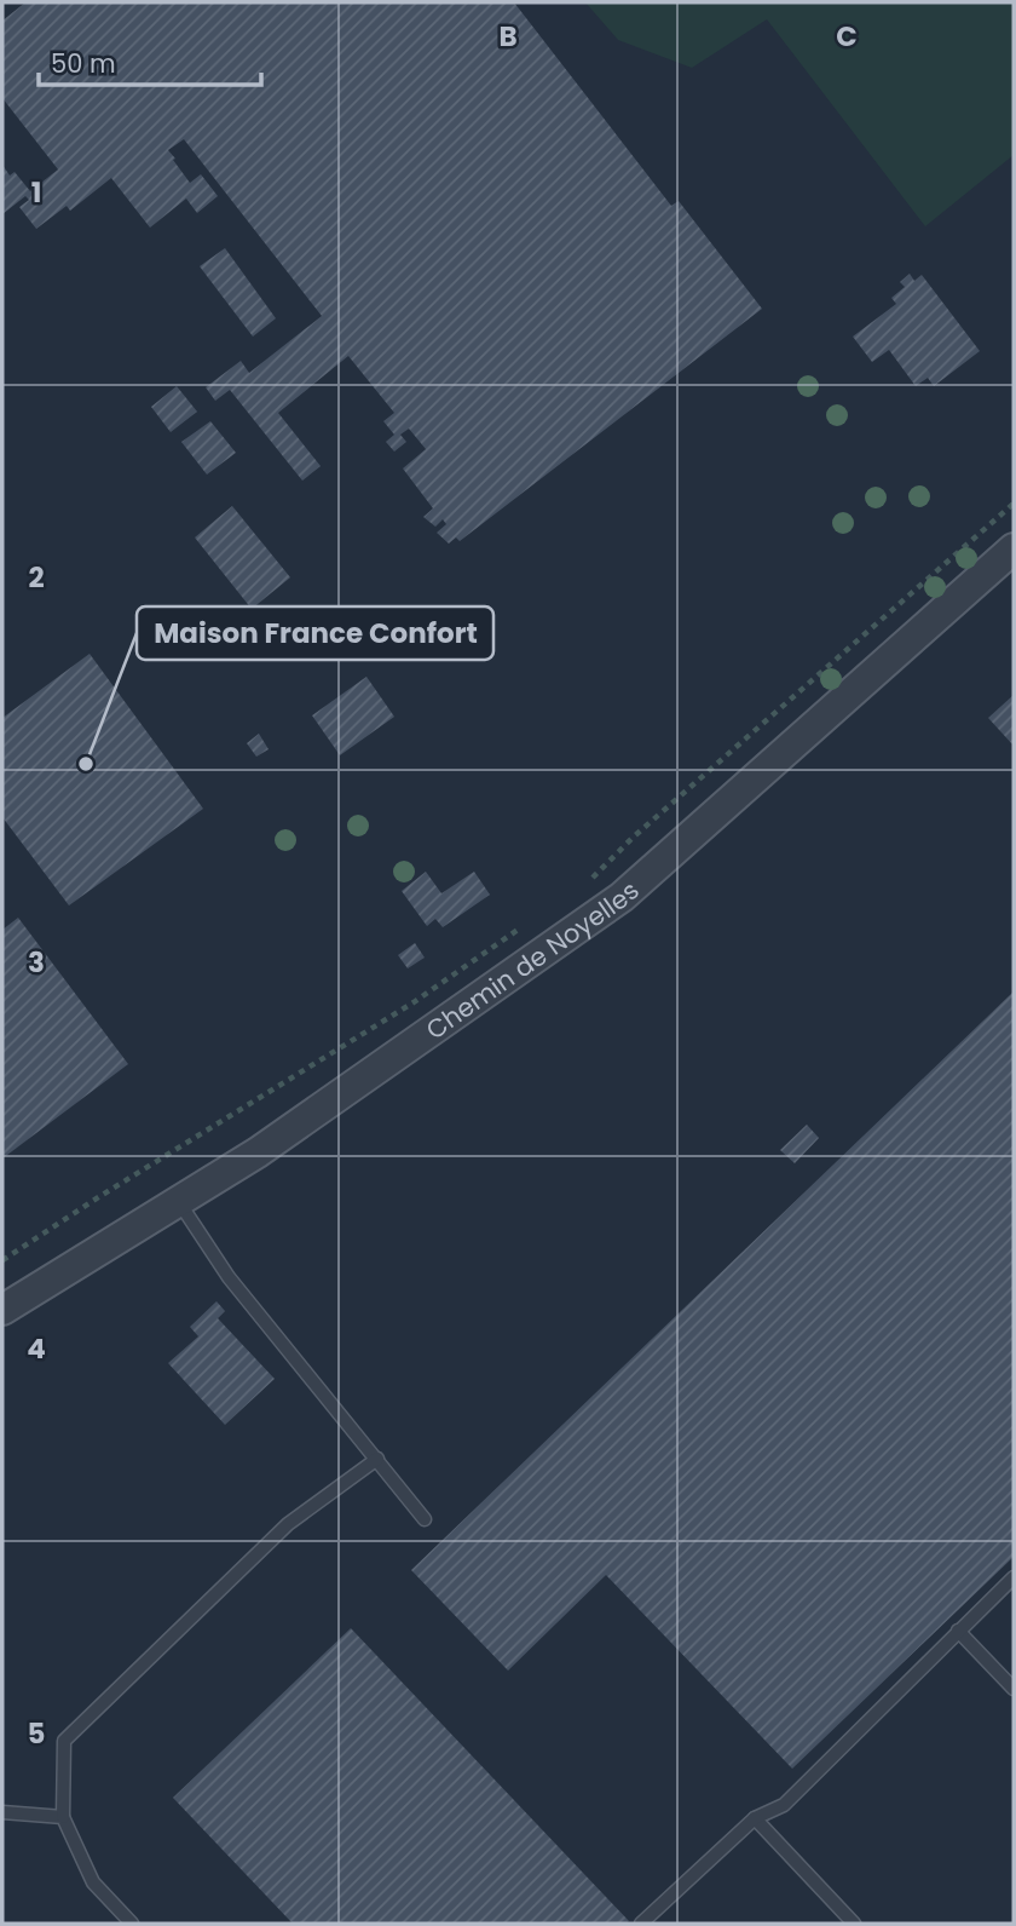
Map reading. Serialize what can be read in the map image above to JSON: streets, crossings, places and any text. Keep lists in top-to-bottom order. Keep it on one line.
{"streets":{"street":["Chemin de Noyelles"]},"places":["Maison France Confort"],"scale_bar":"50 m","grid":{"columns":["B","C"],"rows":["1","2","3","4","5"]}}
